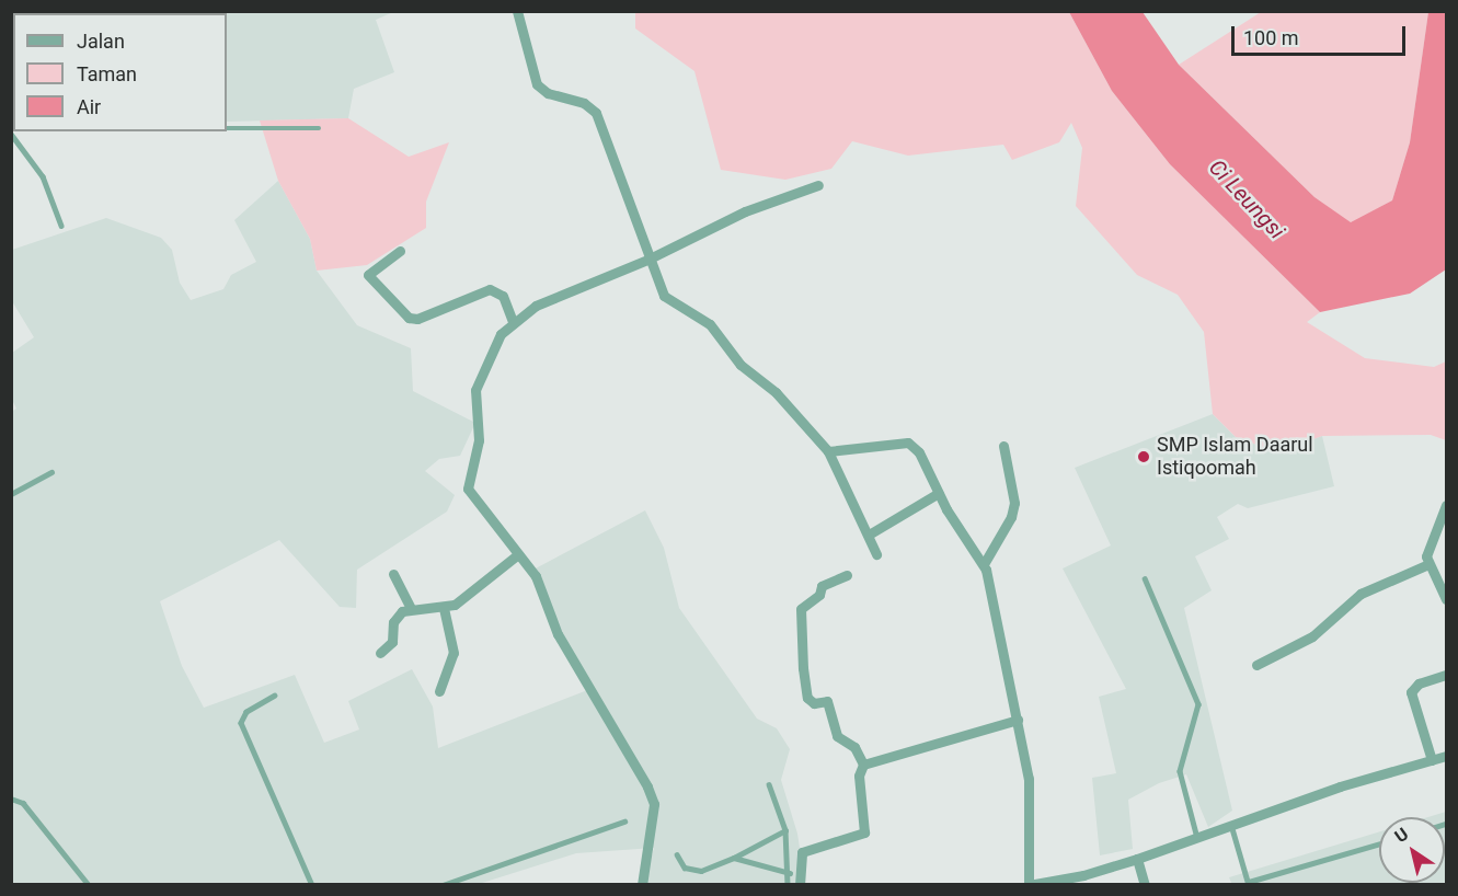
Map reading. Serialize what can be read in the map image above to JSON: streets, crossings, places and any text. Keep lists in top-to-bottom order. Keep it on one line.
{"water":["Ci Leungsi"],"places":["SMP Islam Daarul Istiqoomah"],"legend":["Jalan","Taman","Air"],"scale_bar":"100 m","north":"top left"}
